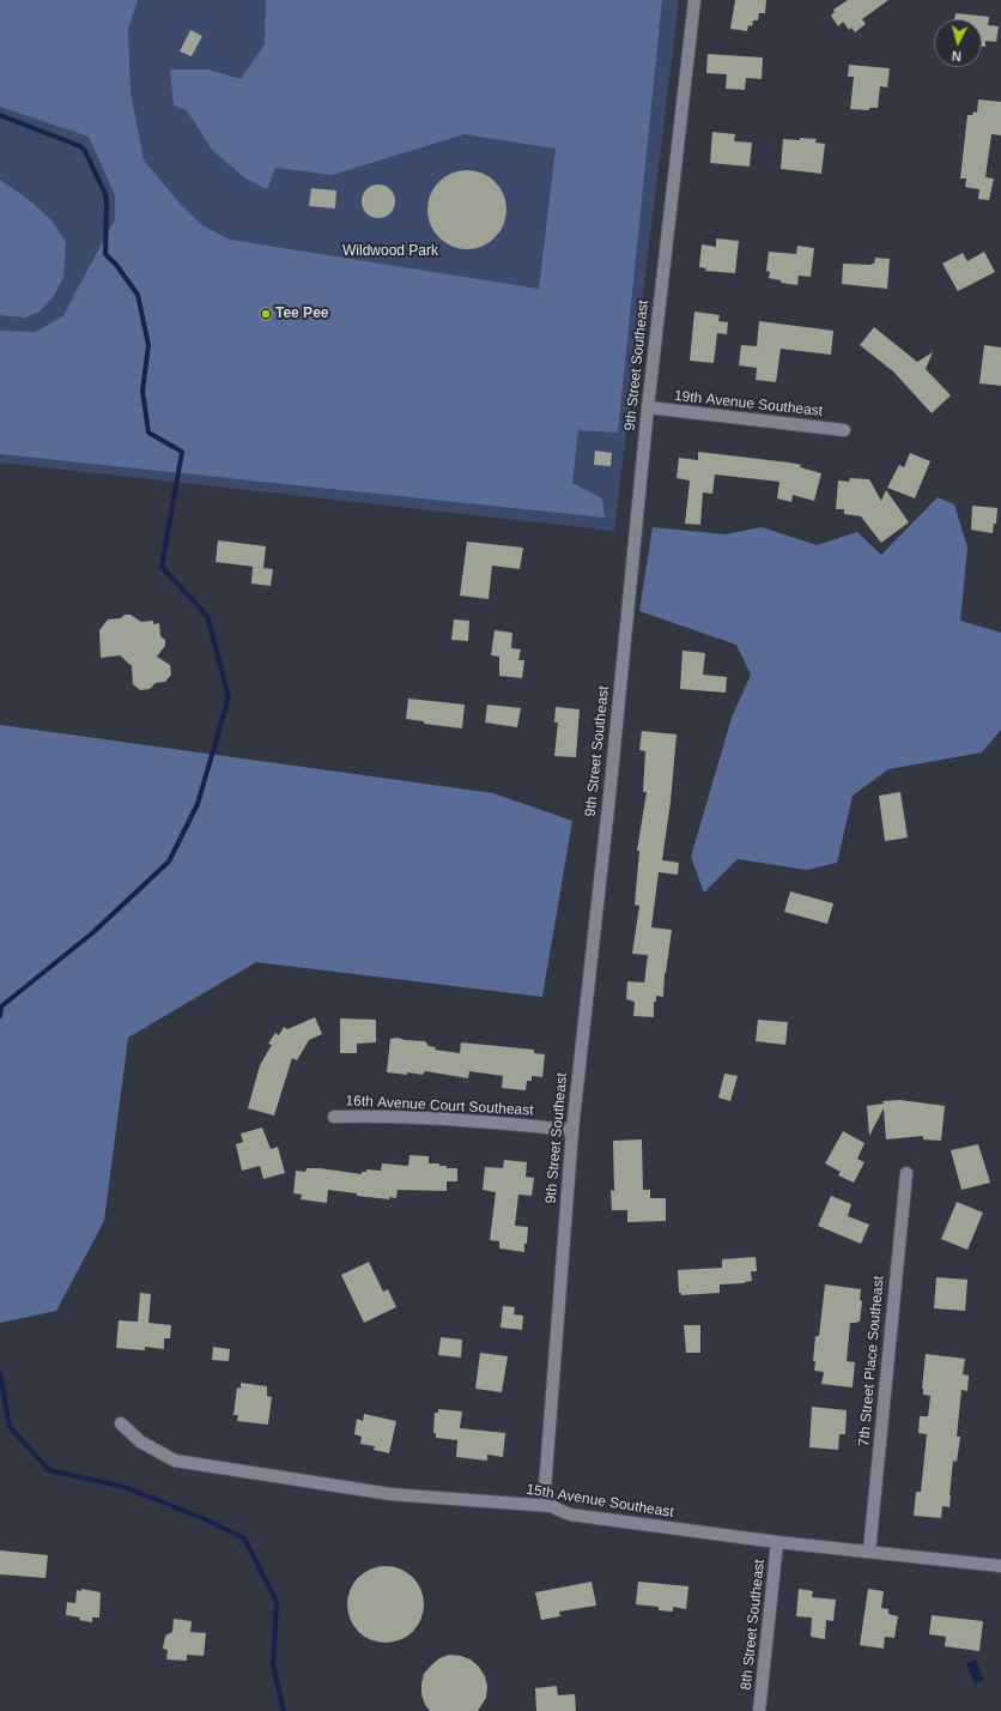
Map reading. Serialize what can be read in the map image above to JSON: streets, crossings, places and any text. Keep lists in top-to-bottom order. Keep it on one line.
{"streets":{"street":["9th Street Southeast","19th Avenue Southeast","16th Avenue Court Southeast","7th Street Place Southeast","15th Avenue Southeast","8th Street Southeast"]},"crossings":[["9th Street Southeast","19th Avenue Southeast"],["9th Street Southeast","16th Avenue Court Southeast"],["9th Street Southeast","15th Avenue Southeast"],["7th Street Place Southeast","15th Avenue Southeast"],["15th Avenue Southeast","8th Street Southeast"]],"parks":["Wildwood Park"],"places":["Tee Pee"],"north":"bottom"}
